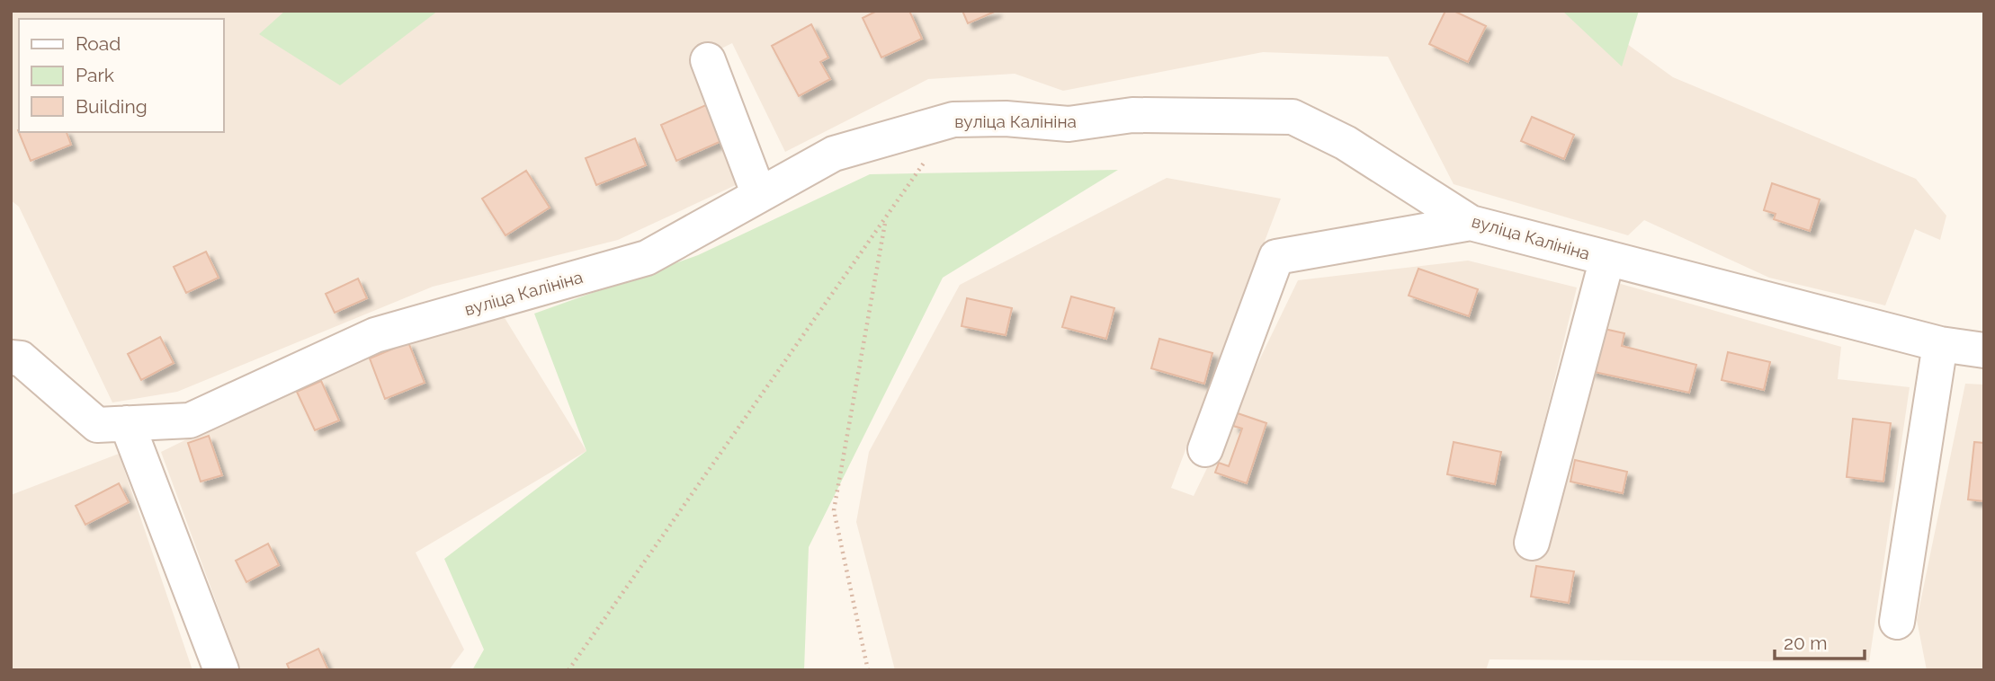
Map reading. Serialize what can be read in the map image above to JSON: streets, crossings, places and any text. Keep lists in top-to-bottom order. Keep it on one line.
{"streets":{"street":["вуліца Калініна"]},"legend":["Road","Park","Building"],"scale_bar":"20 m"}
